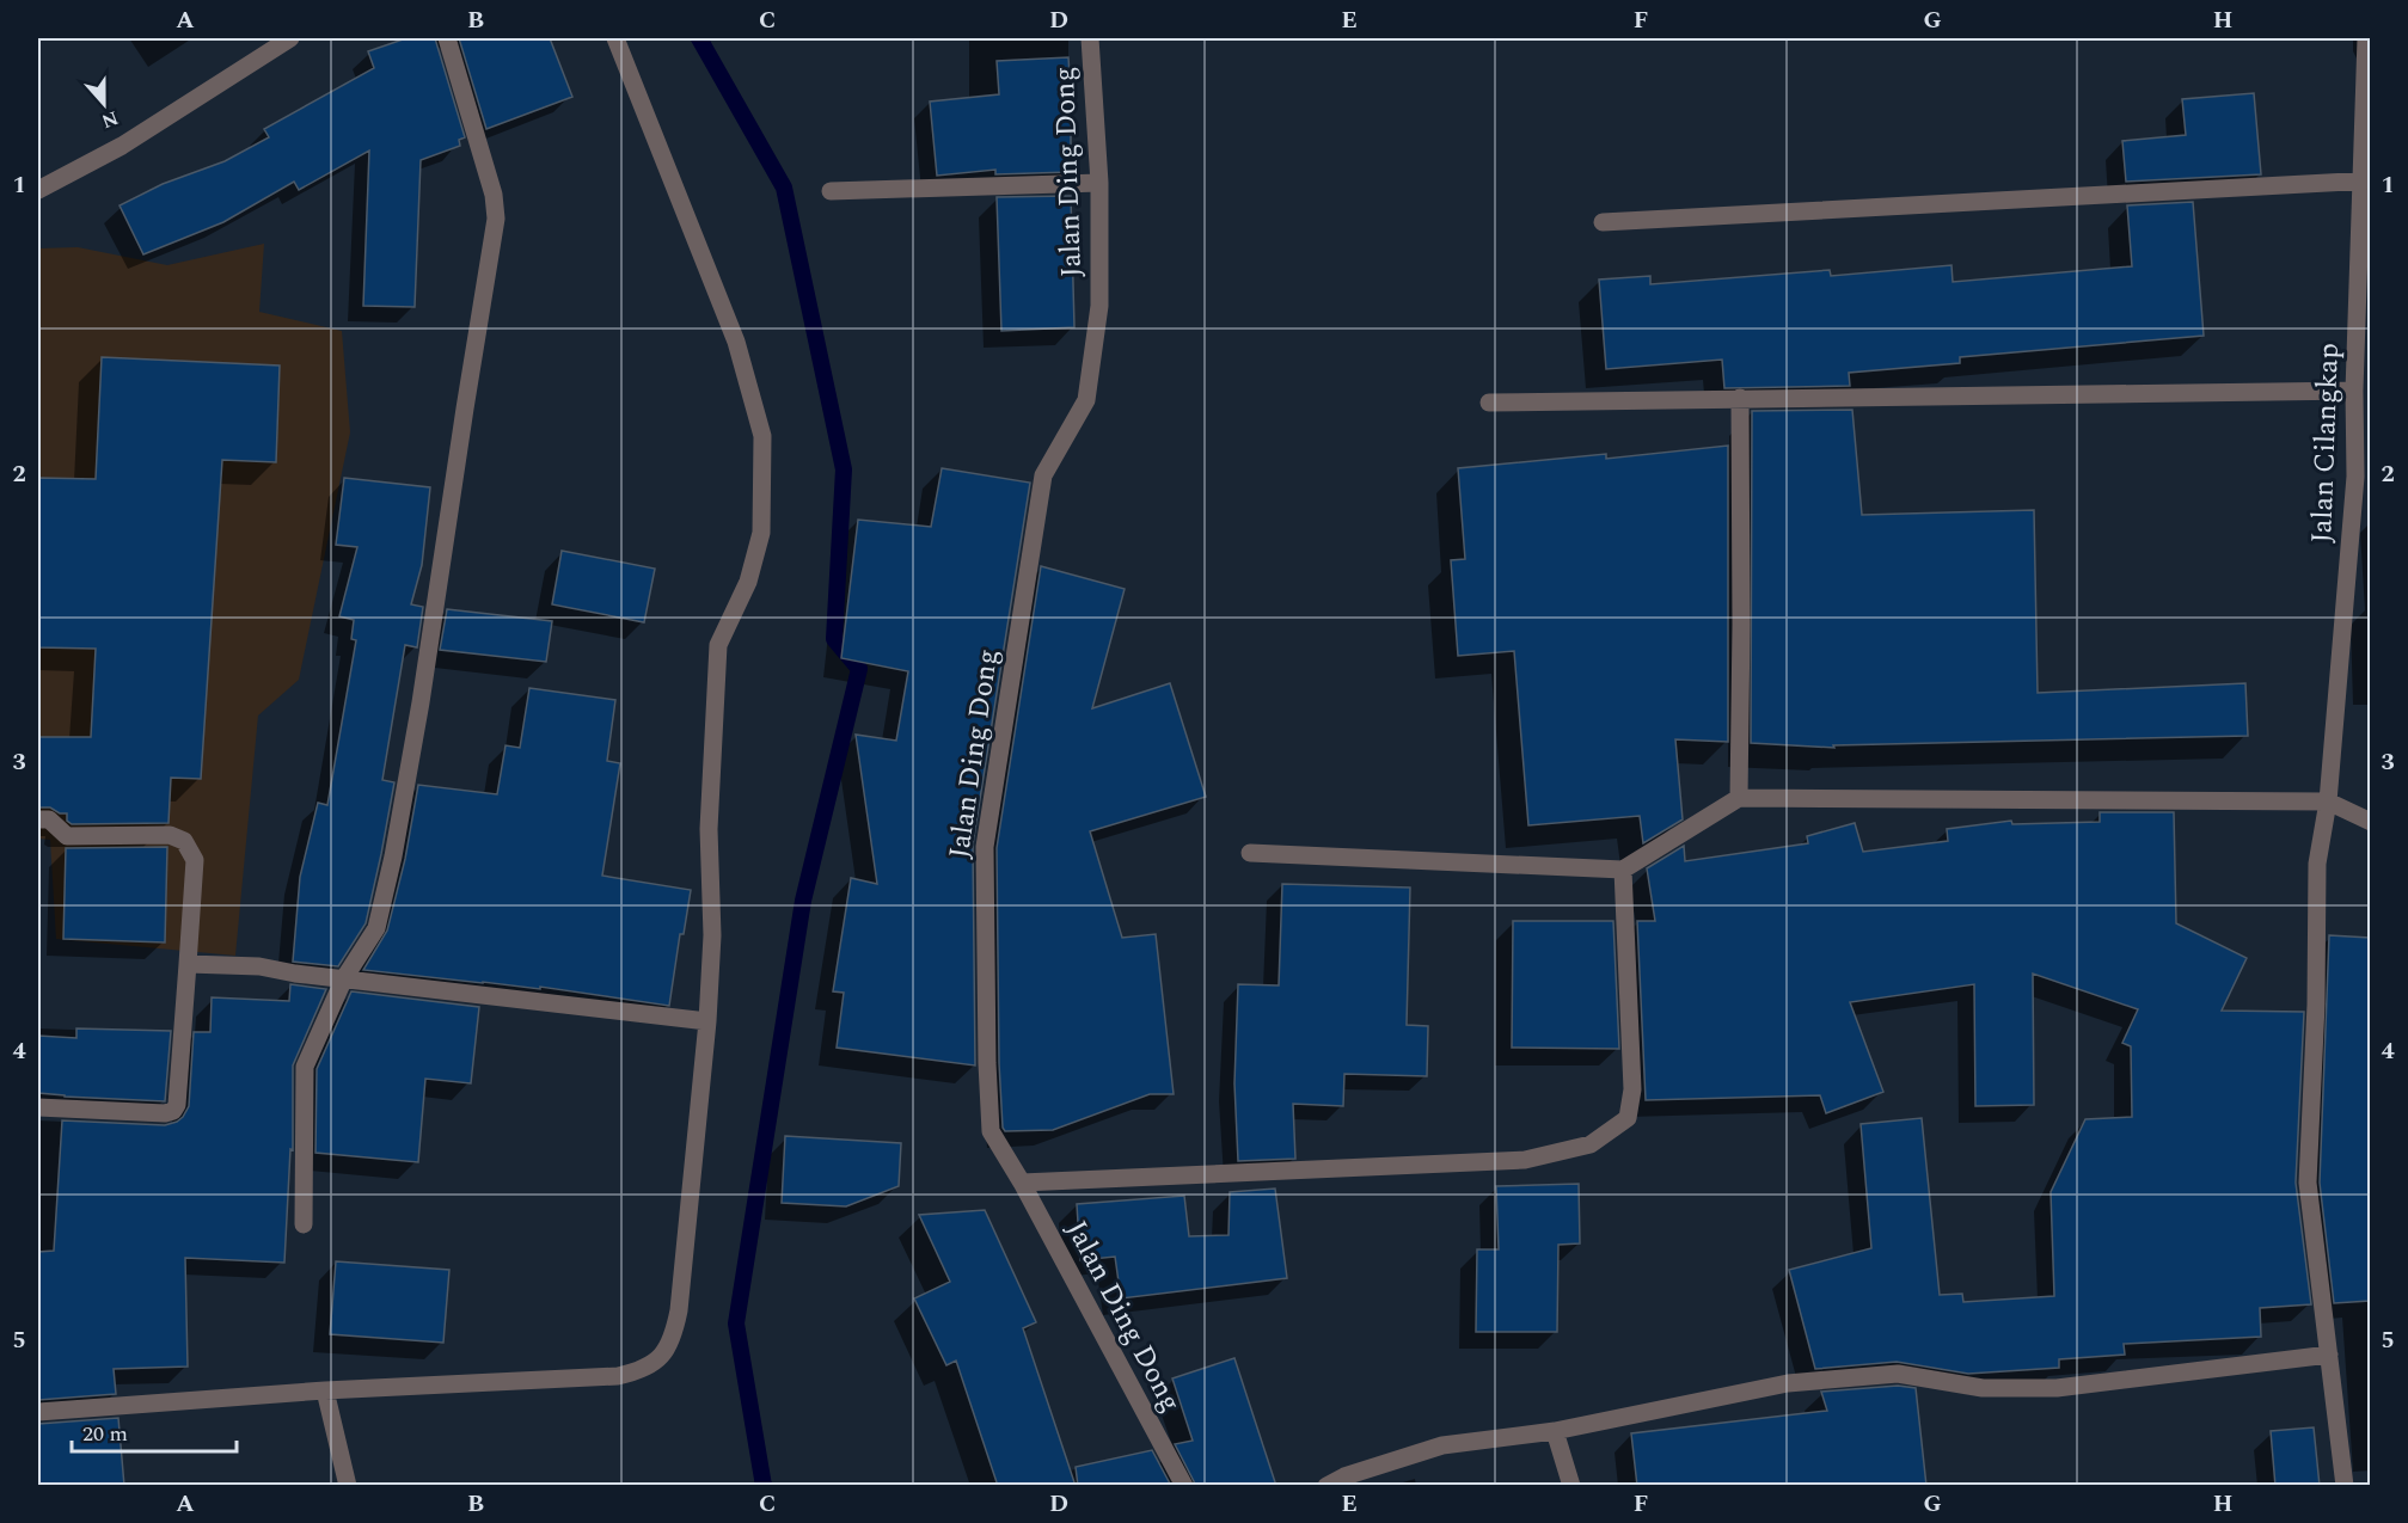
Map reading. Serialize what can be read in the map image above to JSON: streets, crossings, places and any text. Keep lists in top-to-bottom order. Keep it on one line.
{"streets":{"street":["Jalan Ding Dong","Jalan Cilangkap"]},"scale_bar":"20 m","north":"bottom","grid":{"columns":["A","B","C","D","E","F","G","H"],"rows":["1","2","3","4","5"]}}
